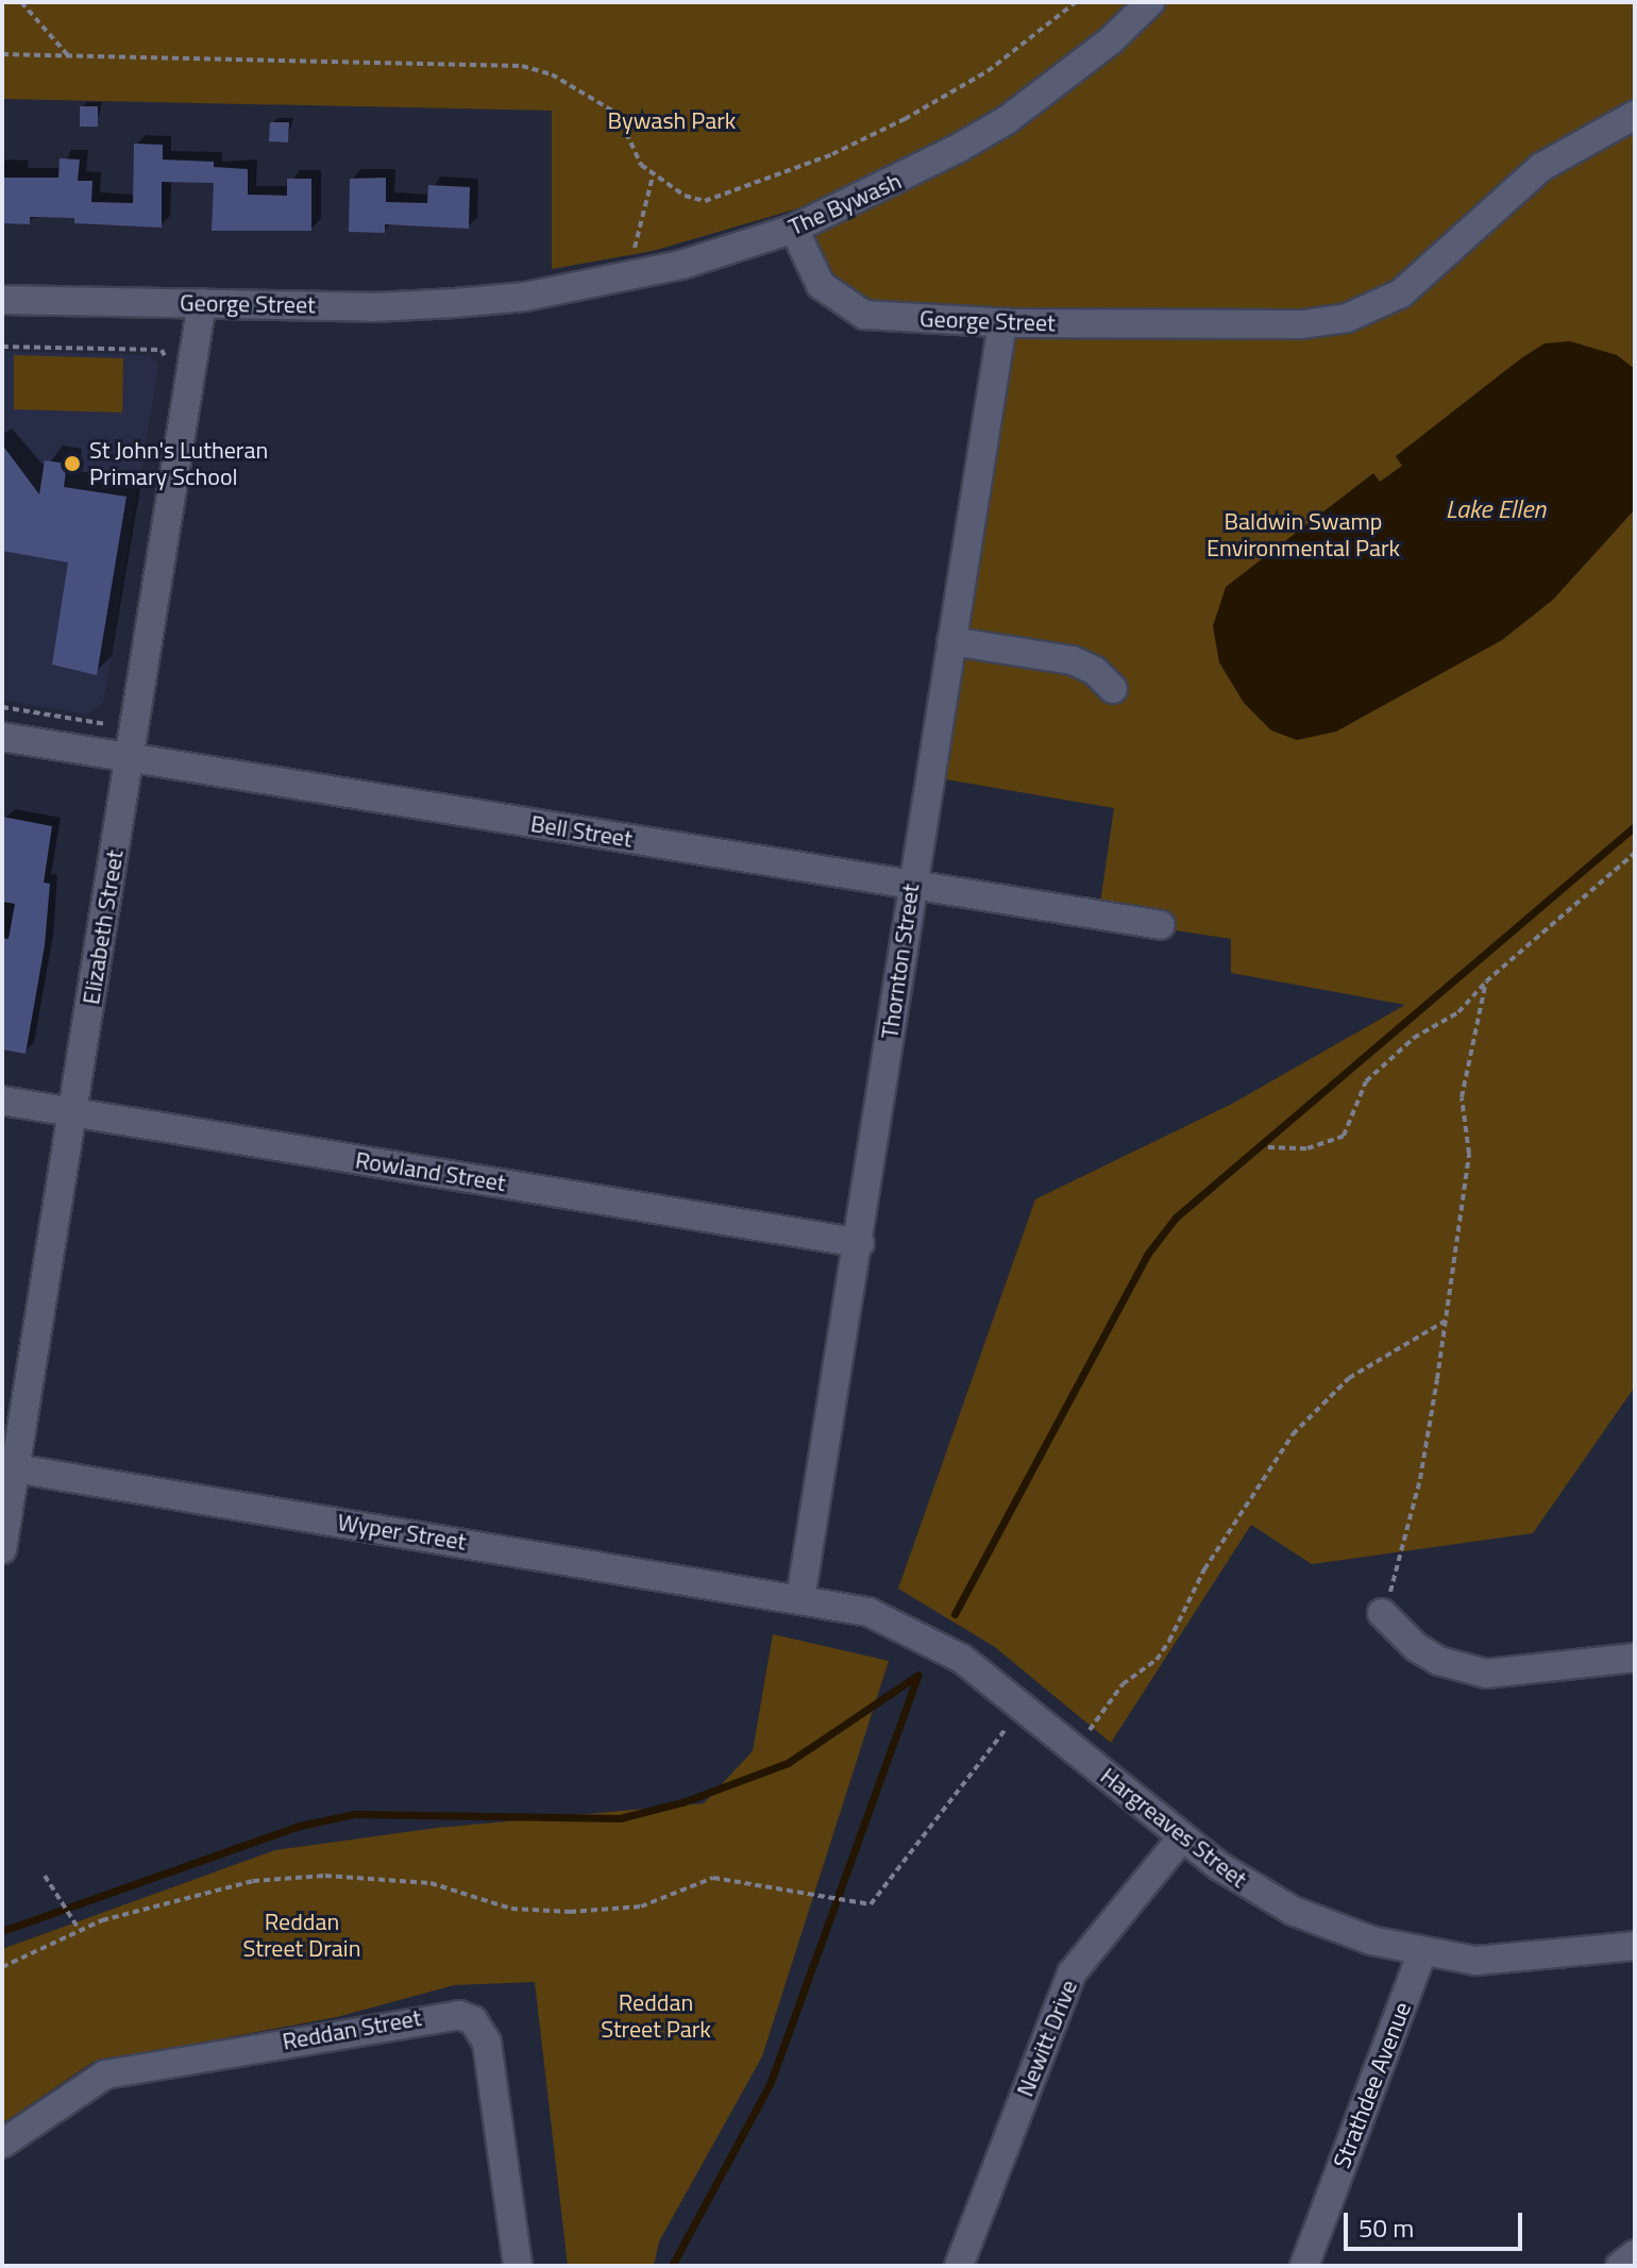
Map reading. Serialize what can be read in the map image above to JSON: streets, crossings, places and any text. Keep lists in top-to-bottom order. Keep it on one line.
{"streets":{"street":["The Bywash","George Street","Bell Street","Elizabeth Street","Thornton Street","Rowland Street","Wyper Street","Hargreaves Street","Reddan Street","Newitt Drive","Strathdee Avenue"]},"crossings":[["The Bywash","George Street"],["George Street","Elizabeth Street"],["George Street","Thornton Street"],["Bell Street","Elizabeth Street"],["Bell Street","Thornton Street"],["Elizabeth Street","Rowland Street"],["Elizabeth Street","Wyper Street"],["Thornton Street","Rowland Street"],["Thornton Street","Wyper Street"],["Thornton Street","Hargreaves Street"],["Wyper Street","Hargreaves Street"],["Hargreaves Street","Newitt Drive"],["Hargreaves Street","Strathdee Avenue"]],"water":["Lake Ellen"],"parks":["Bywash Park","Baldwin Swamp Environmental Park","Reddan Street Drain","Reddan Street Park"],"places":["St John's Lutheran Primary School"],"scale_bar":"50 m"}
